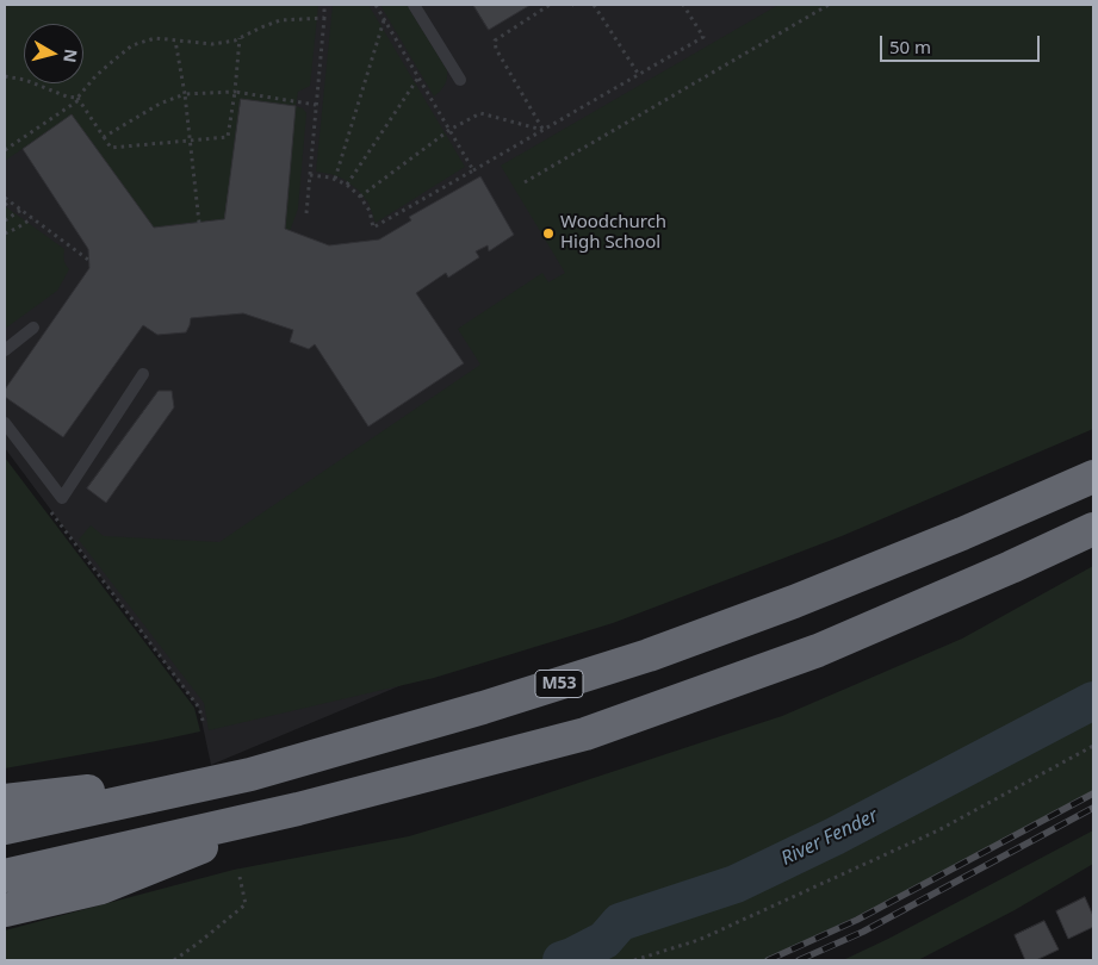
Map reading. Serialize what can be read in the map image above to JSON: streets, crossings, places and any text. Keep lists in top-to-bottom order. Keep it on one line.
{"streets":{"highway":["M53"]},"water":["River Fender"],"places":["Woodchurch High School"],"scale_bar":"50 m","north":"right"}
